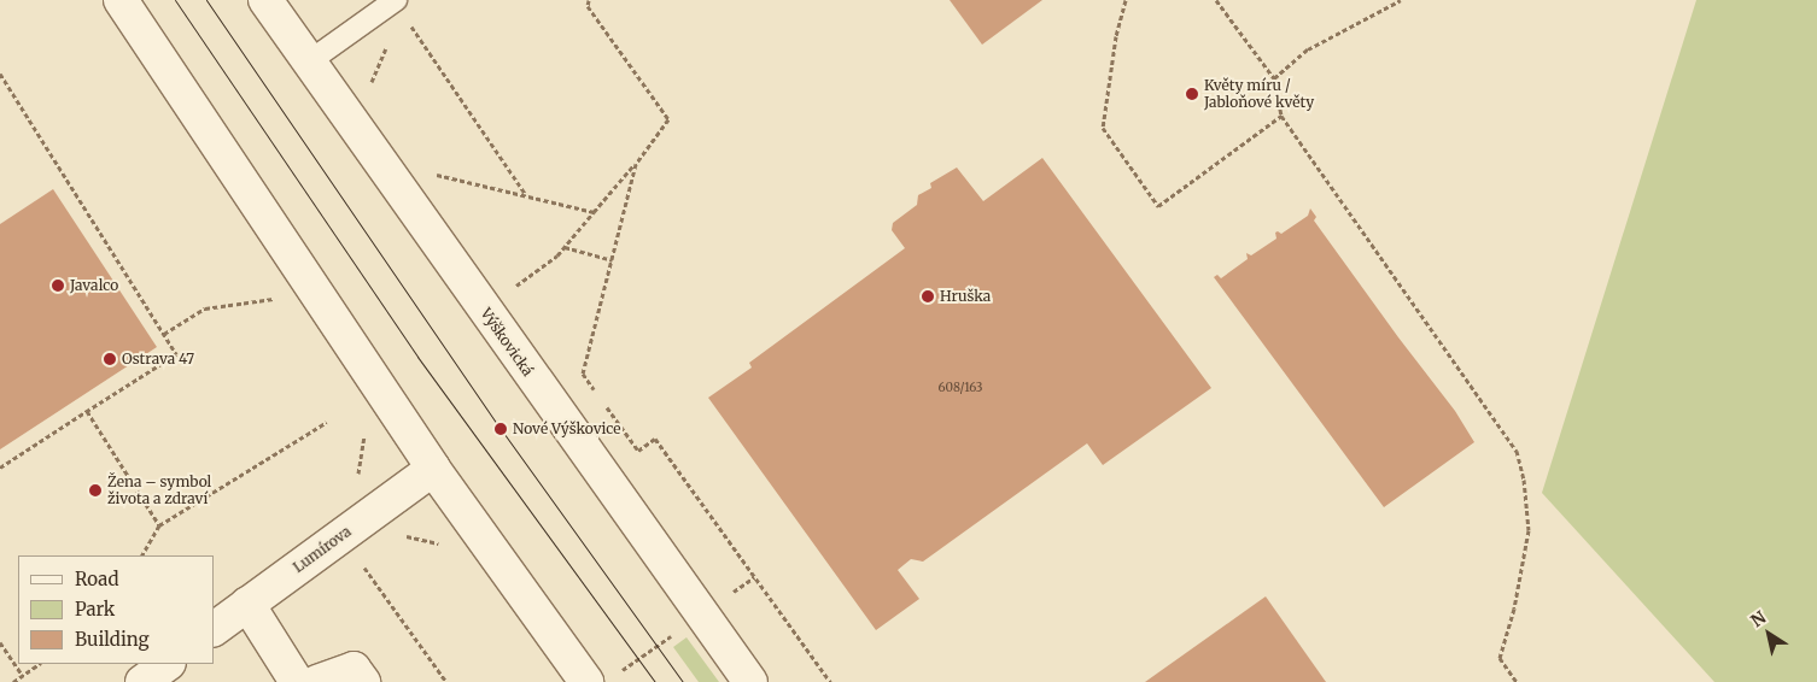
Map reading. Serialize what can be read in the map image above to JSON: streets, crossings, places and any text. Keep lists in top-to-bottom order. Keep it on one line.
{"streets":{"street":["Výškovická","Lumírova"]},"places":["Květy míru / Jabloňové květy","Javalco","Hruška","Ostrava 47","Nové Výškovice","Žena – symbol života a zdraví"],"house_numbers":["608/163"],"legend":["Road","Park","Building"],"north":"top left"}
